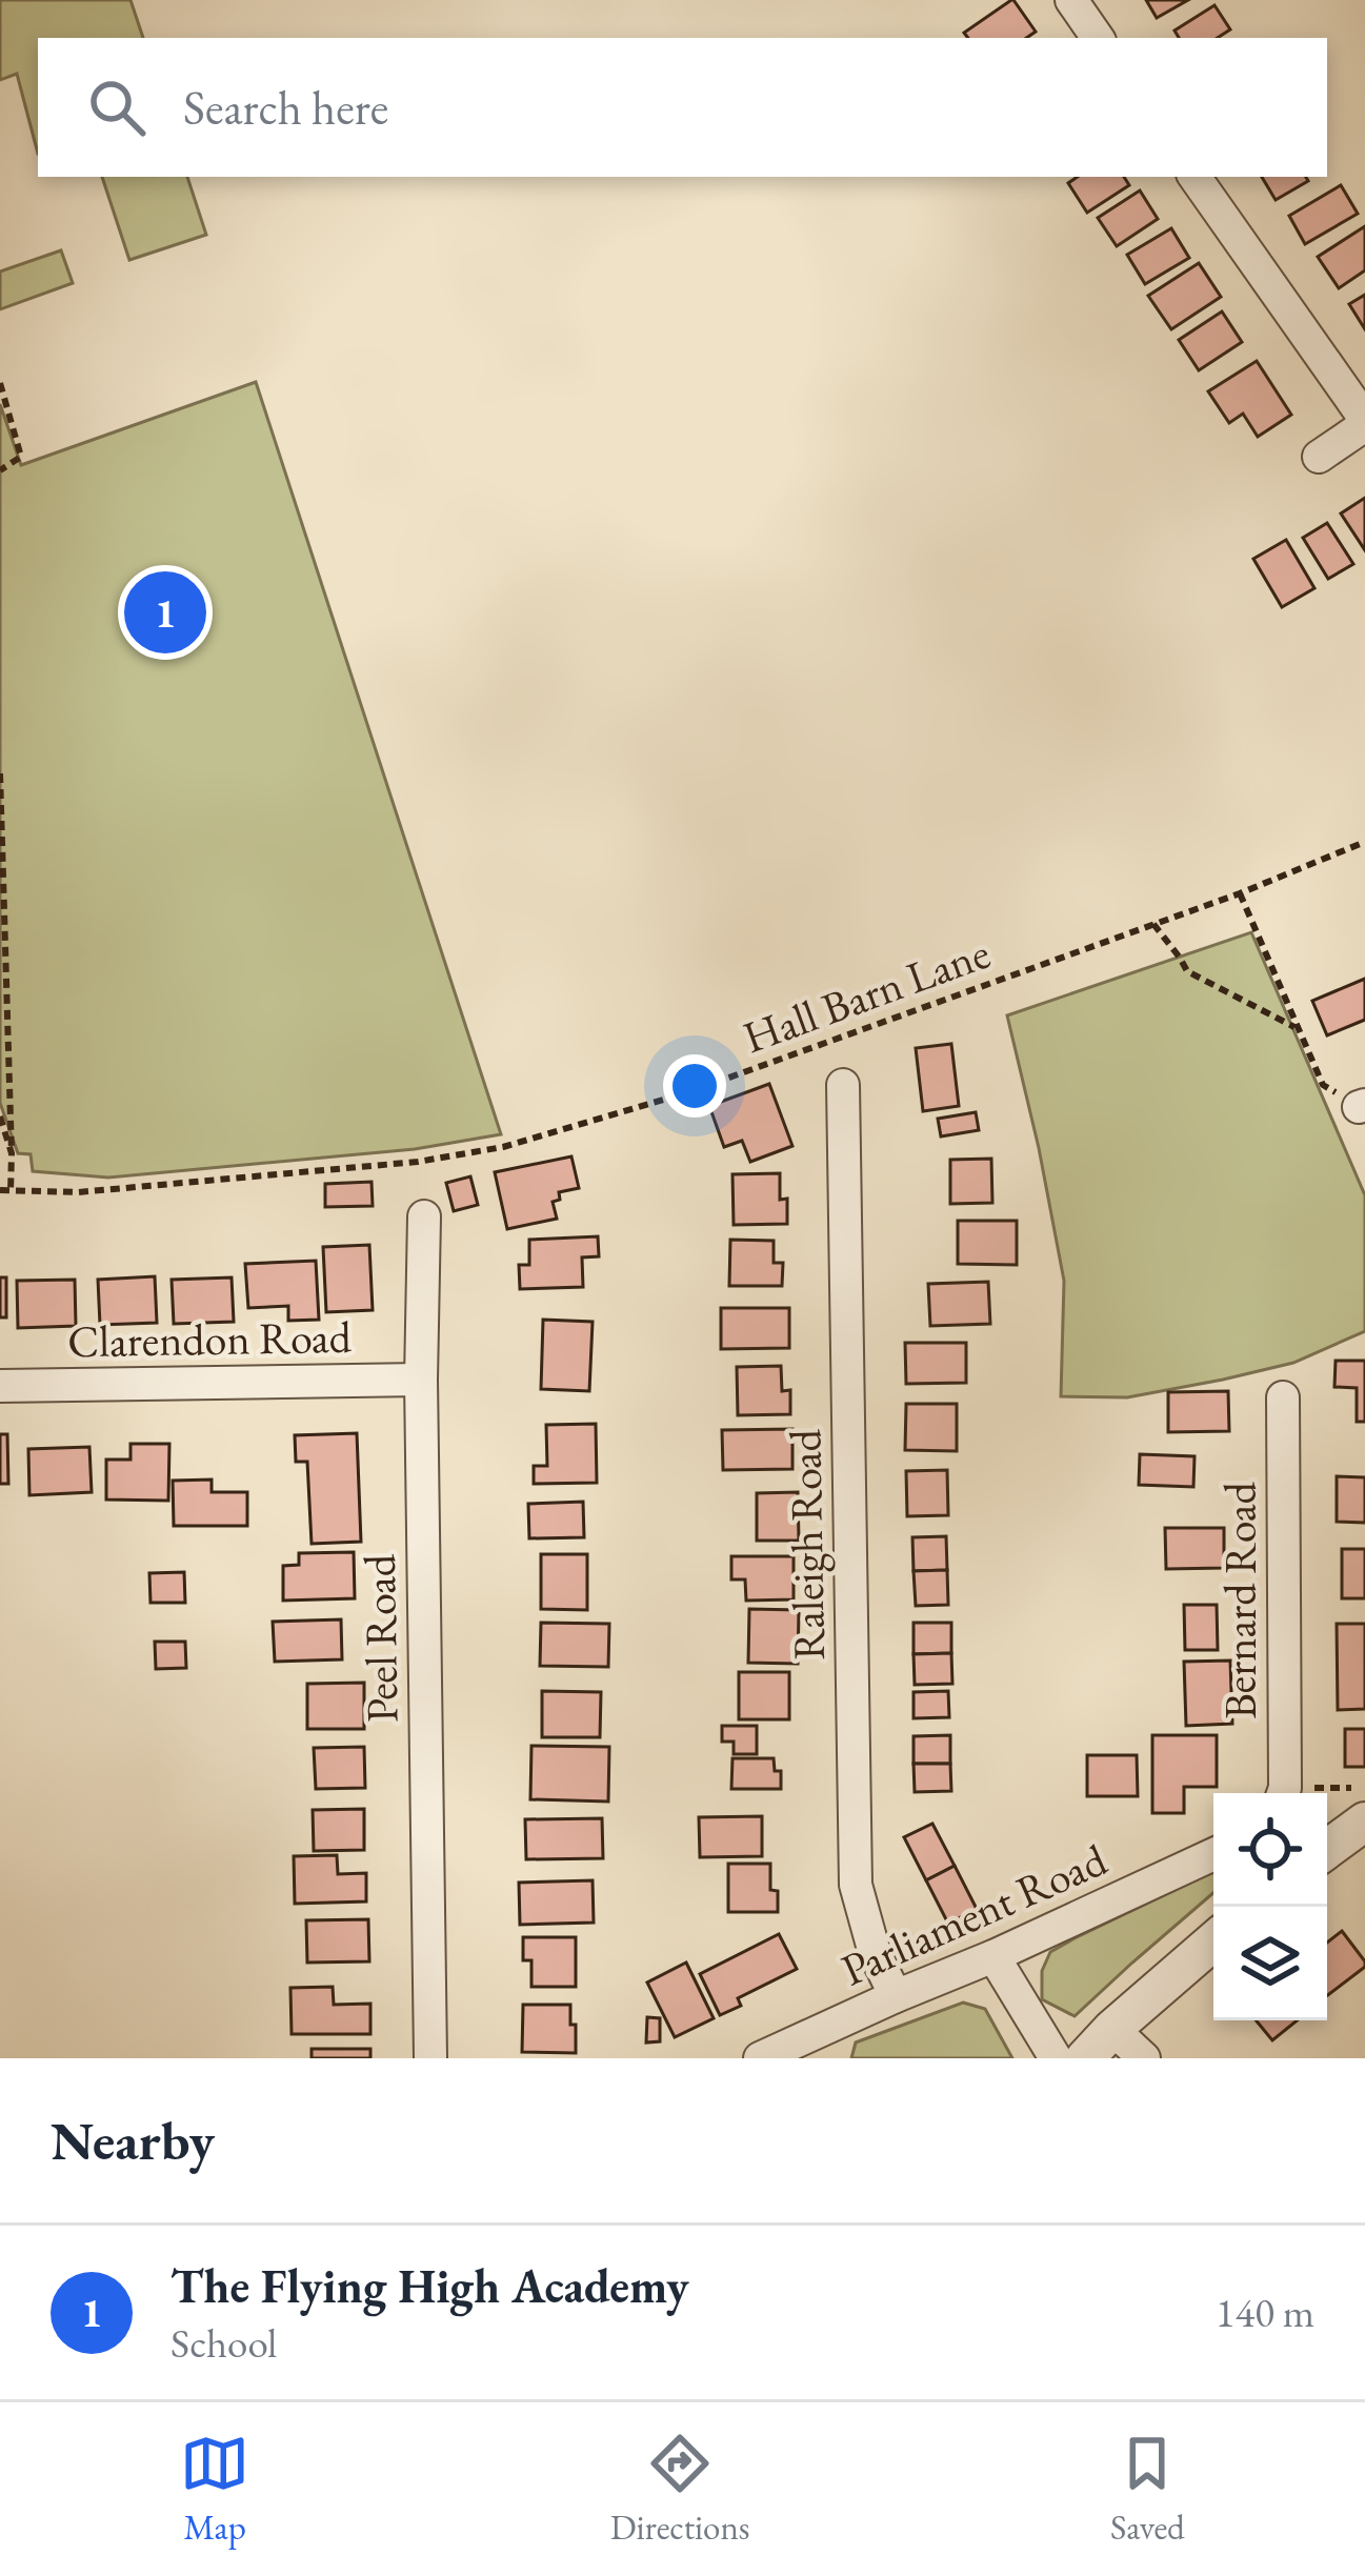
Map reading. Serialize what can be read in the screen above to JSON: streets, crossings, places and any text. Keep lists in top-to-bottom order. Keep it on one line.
{"streets":{"street":["Clarendon Road","Raleigh Road","Bernard Road","Peel Road","Parliament Road"],"path":["Hall Barn Lane"]},"crossings":[["Clarendon Road","Peel Road"],["Raleigh Road","Parliament Road"]],"page":{"search":"Search here","pins":"1","heading":"Nearby","list":[{"mark":"1","name":"The Flying High Academy","note":"School","value":"140 m"}],"nav":["Map","Directions","Saved"]}}
